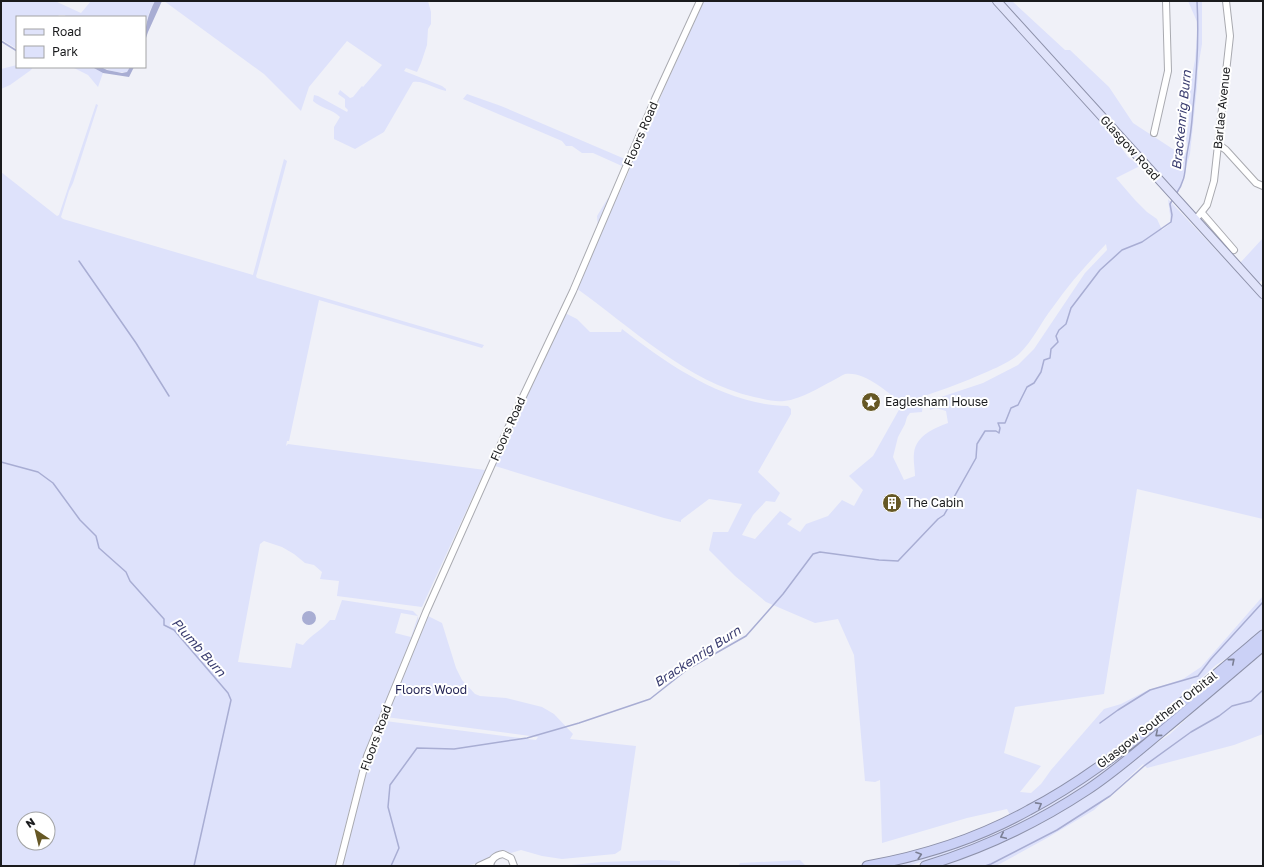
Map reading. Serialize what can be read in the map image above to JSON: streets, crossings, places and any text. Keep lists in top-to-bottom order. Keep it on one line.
{"streets":{"highway":["Glasgow Southern Orbital"],"main road":["Glasgow Road"],"street":["Barlae Avenue","Floors Road"]},"crossings":[["Barlae Avenue","Glasgow Road"]],"water":["Brackenrig Burn","Plumb Burn"],"parks":["Floors Wood"],"places":{"place":["Eaglesham House"],"building":["The Cabin"]},"legend":["Road","Park"],"north":"top left"}
